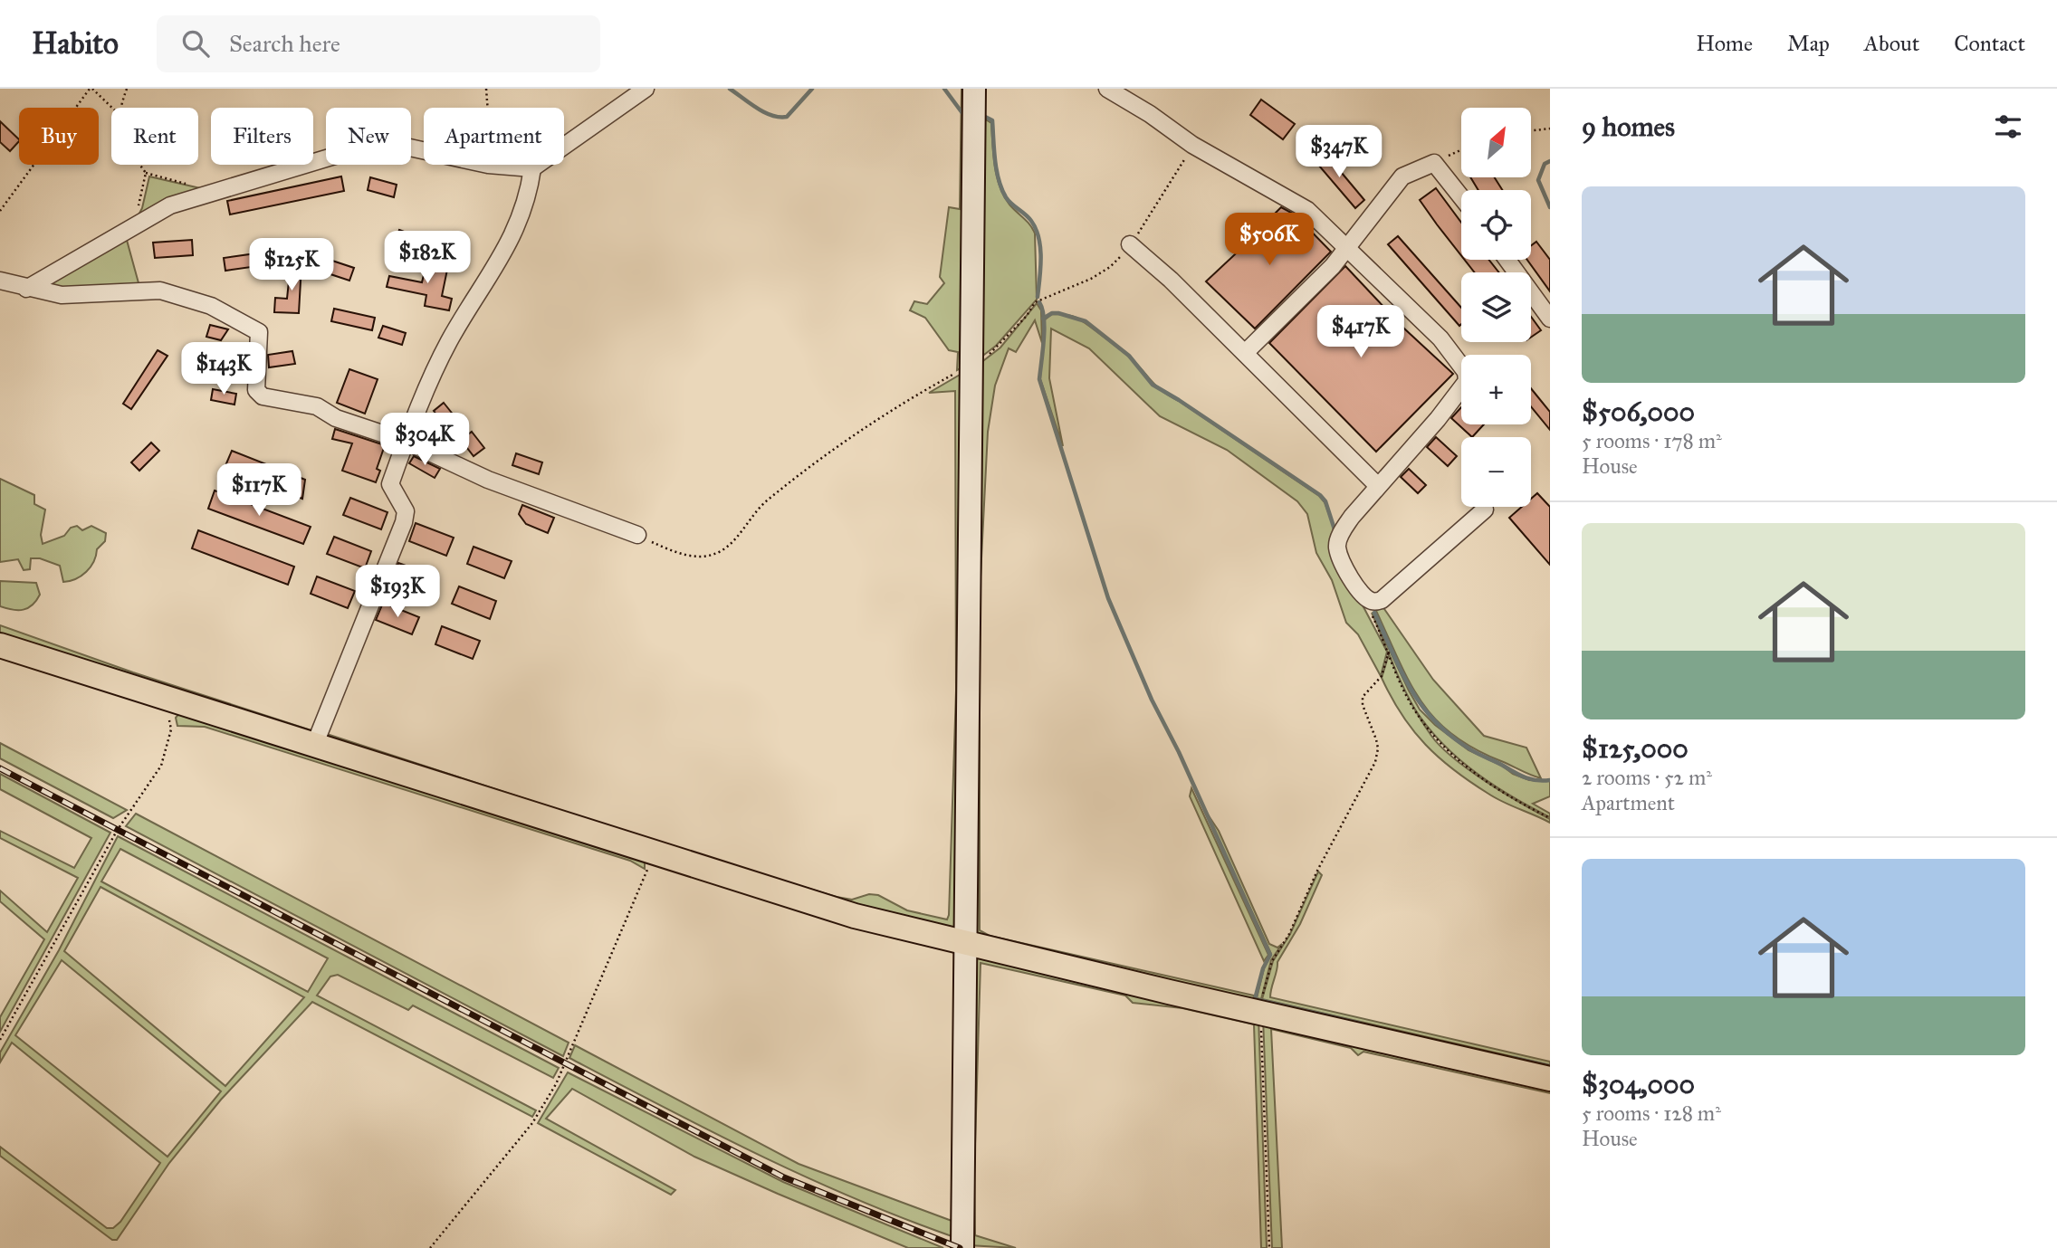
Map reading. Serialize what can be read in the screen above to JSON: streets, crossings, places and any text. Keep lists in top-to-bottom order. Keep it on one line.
{"north":"top right","page":{"header":"Habito","search":"Search here","nav":["Home","Map","About","Contact"],"heading":"9 homes","map_buttons":["+","−"],"chip":["Buy","Rent","Filters","New","Apartment"],"price":["$347K","$506K","$182K","$125K","$417K","$143K","$304K","$117K","$193K"],"list":[{"name":"$506,000","note":"5 rooms · 178 m² · House"},{"name":"$125,000","note":"2 rooms · 52 m² · Apartment"},{"name":"$304,000","note":"5 rooms · 128 m² · House"}]}}
